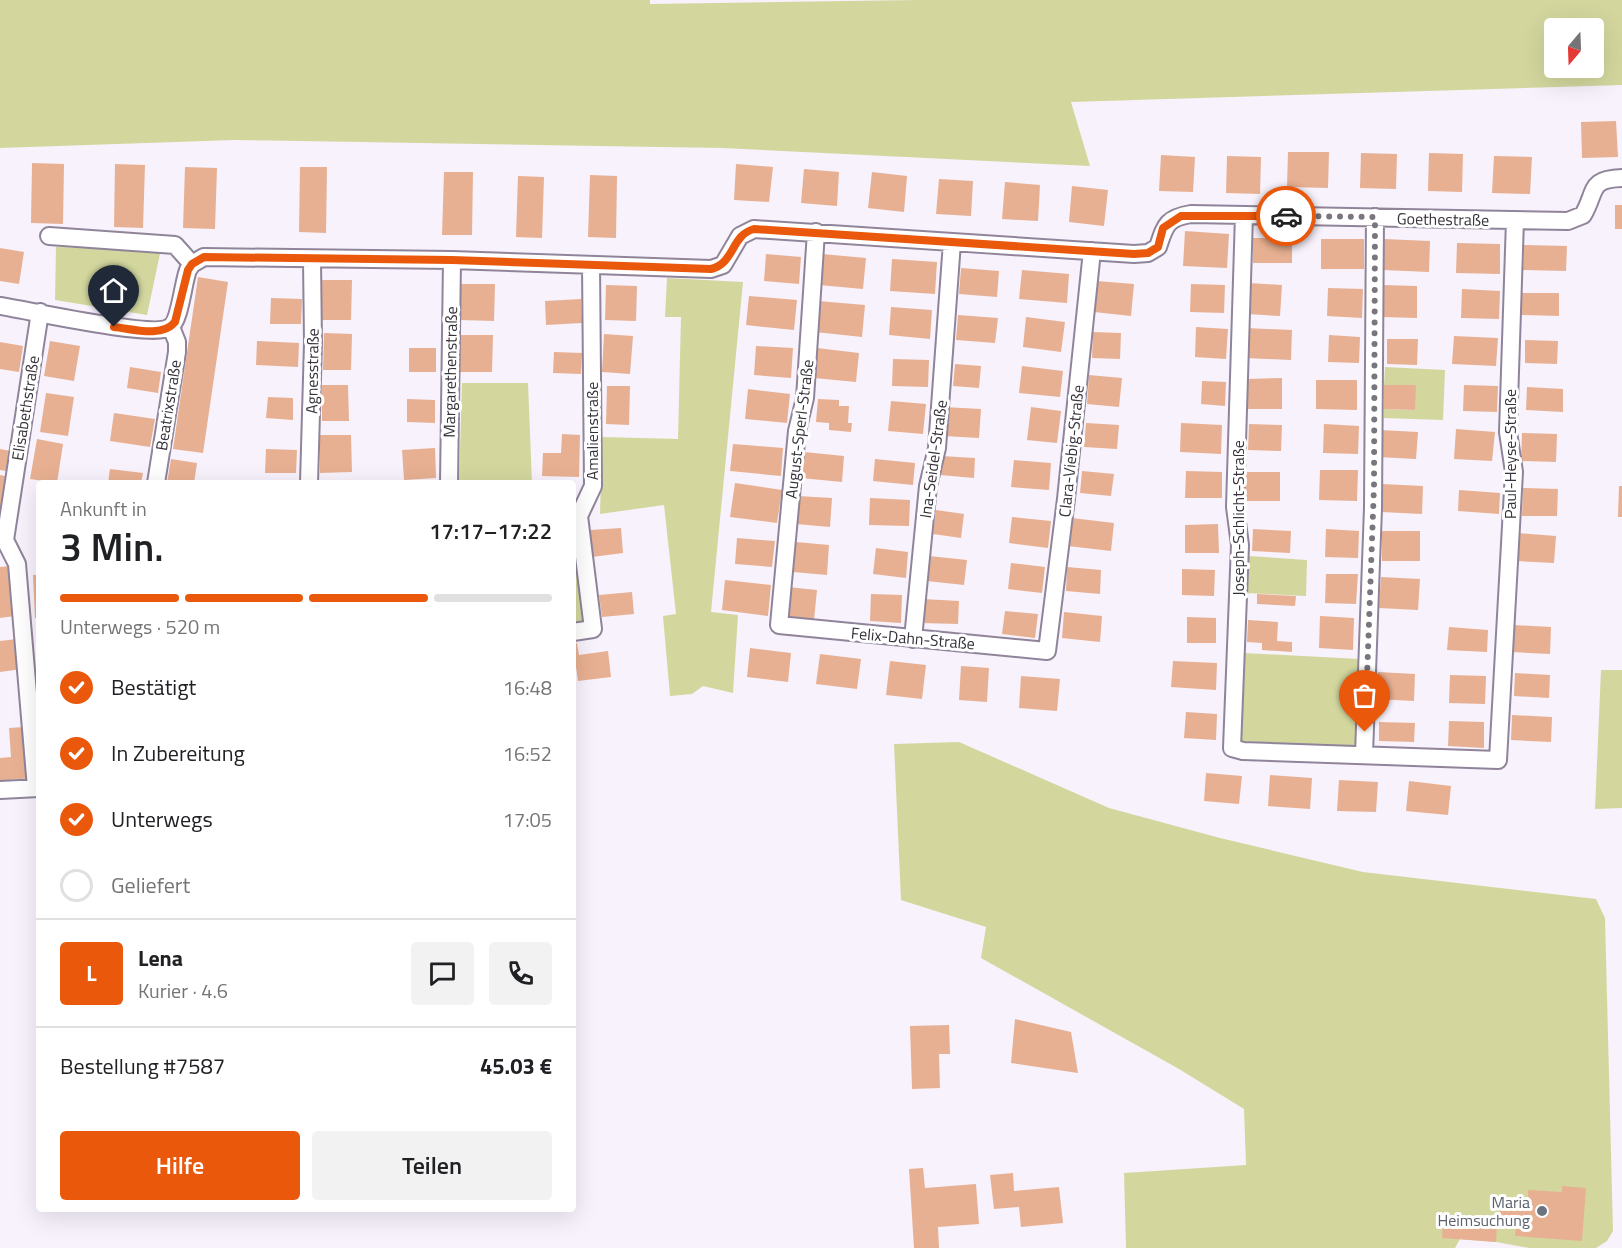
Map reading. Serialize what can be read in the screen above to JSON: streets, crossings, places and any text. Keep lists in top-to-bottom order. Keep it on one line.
{"streets":{"street":["Goethestraße","Agnesstraße","Margarethenstraße","Beatrixstraße","Elisabethstraße","August-Sperl-Straße","Amalienstraße","Clara-Viebig-Straße","Paul-Heyse-Straße","Ina-Seidel-Straße","Joseph-Schlicht-Straße","Felix-Dahn-Straße"]},"crossings":[["Goethestraße","Agnesstraße"],["Goethestraße","Margarethenstraße"],["Goethestraße","August-Sperl-Straße"],["Goethestraße","Amalienstraße"],["Goethestraße","Clara-Viebig-Straße"],["Goethestraße","Paul-Heyse-Straße"],["Goethestraße","Ina-Seidel-Straße"],["Goethestraße","Joseph-Schlicht-Straße"],["August-Sperl-Straße","Felix-Dahn-Straße"],["Clara-Viebig-Straße","Felix-Dahn-Straße"],["Paul-Heyse-Straße","Joseph-Schlicht-Straße"],["Ina-Seidel-Straße","Felix-Dahn-Straße"]],"places":["Maria Heimsuchung"],"north":"bottom","page":{"heading":["3 Min.","Ankunft in","17:17–17:22"],"panel":["Lena","Kurier · 4.6","Bestellung #7587","45.03 €"],"bar":"Unterwegs · 520 m","list":[["Bestätigt","16:48"],["In Zubereitung","16:52"],["Unterwegs","17:05"],"Geliefert"],"round":"L","buttons":["Hilfe","Teilen"]}}
